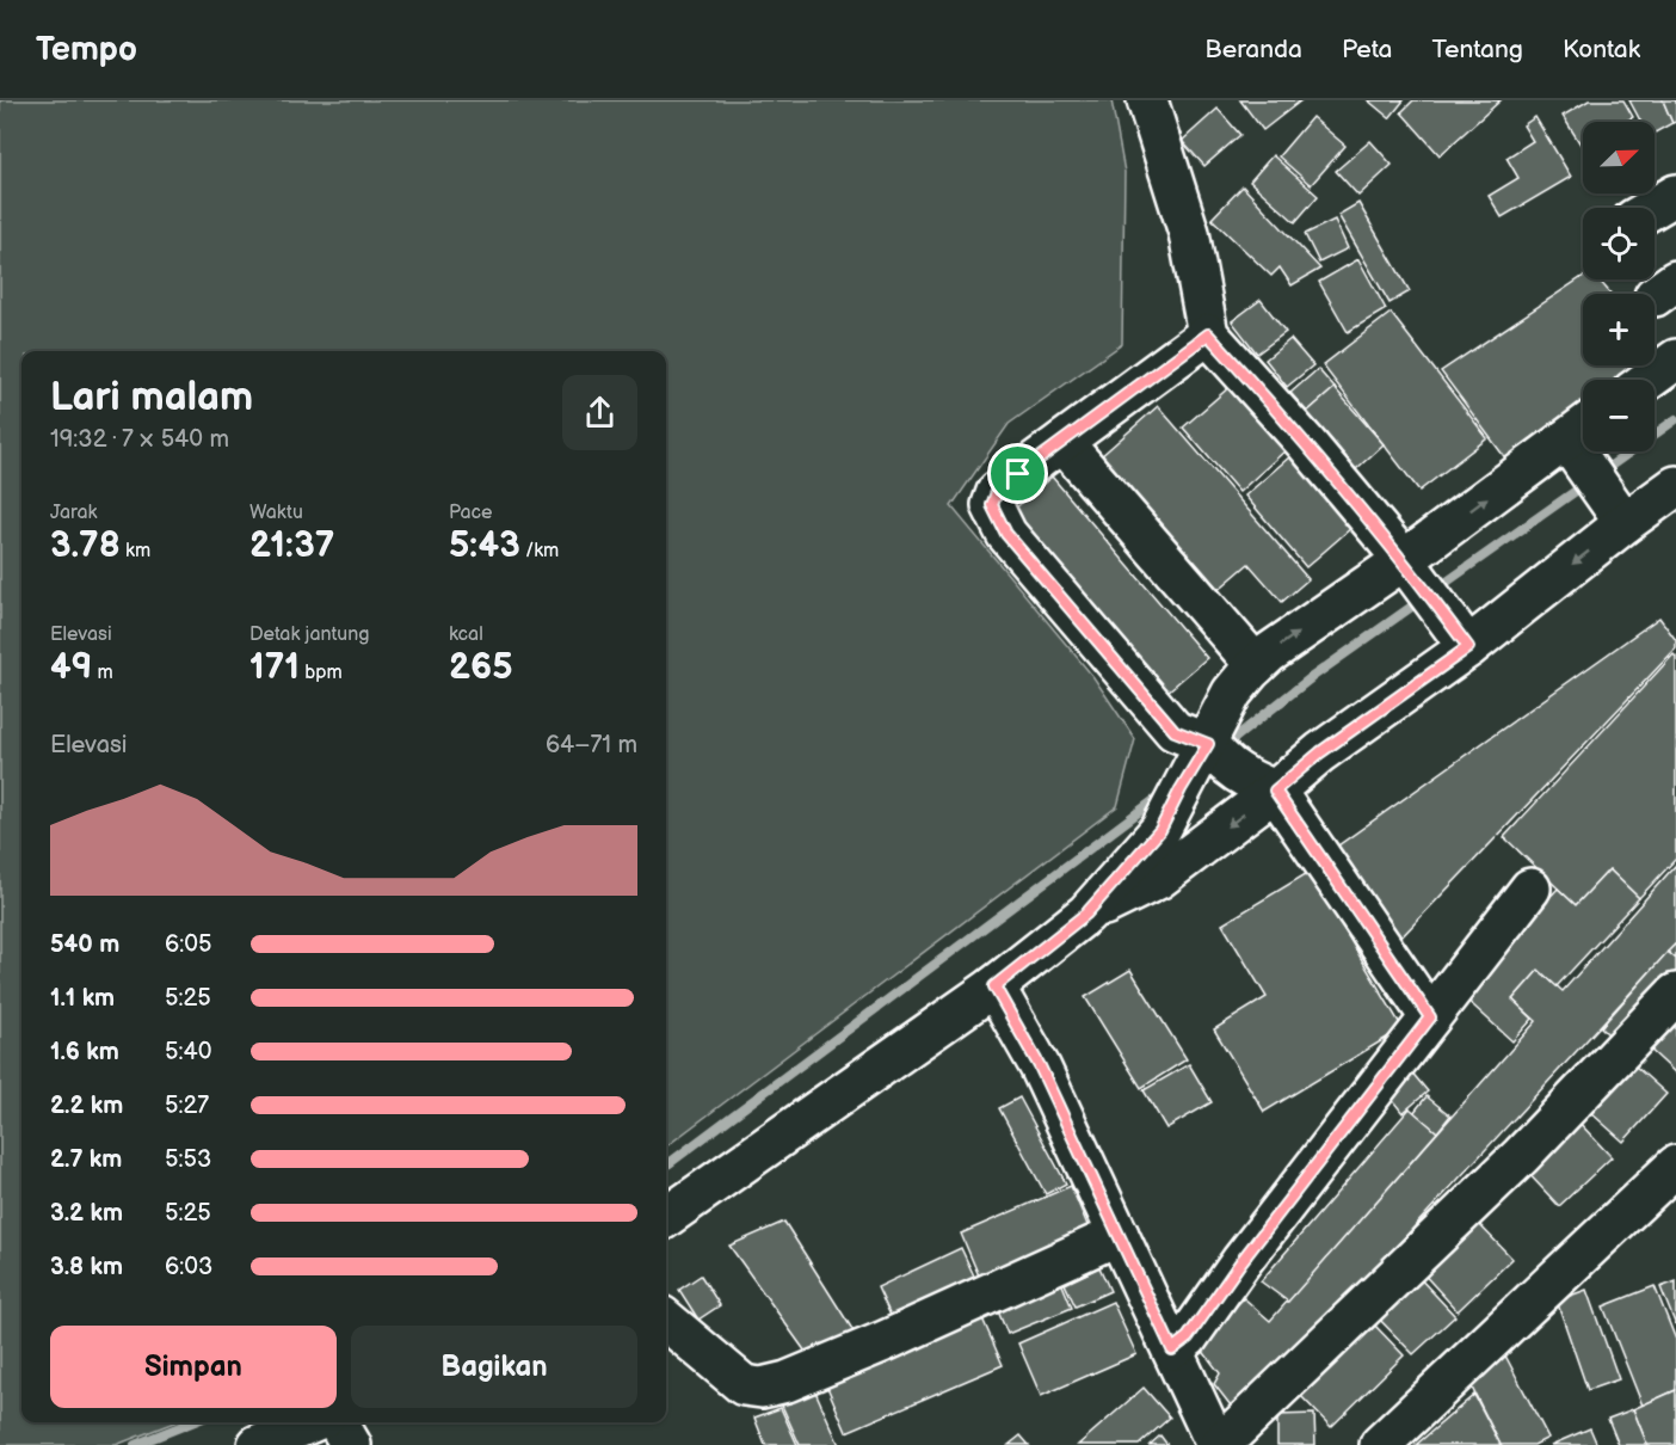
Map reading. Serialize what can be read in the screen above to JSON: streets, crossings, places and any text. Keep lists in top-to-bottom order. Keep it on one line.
{"north":"top right","page":{"header":"Tempo","nav":["Beranda","Peta","Tentang","Kontak"],"map_buttons":["+","−"],"heading":["Lari malam","19:32 · 7 × 540 m"],"stats":[["Jarak","3.78 km"],["Waktu","21:37"],["Pace","5:43 /km"],["Elevasi","49 m"],["Detak jantung","171 bpm"],["kcal","265"]],"chart":["Elevasi","64–71 m"],"list":[{"name":"540 m","note":"6:05"},{"name":"1.1 km","note":"5:25"},{"name":"1.6 km","note":"5:40"},{"name":"2.2 km","note":"5:27"},{"name":"2.7 km","note":"5:53"},{"name":"3.2 km","note":"5:25"},{"name":"3.8 km","note":"6:03"}],"buttons":["Simpan","Bagikan"]}}
